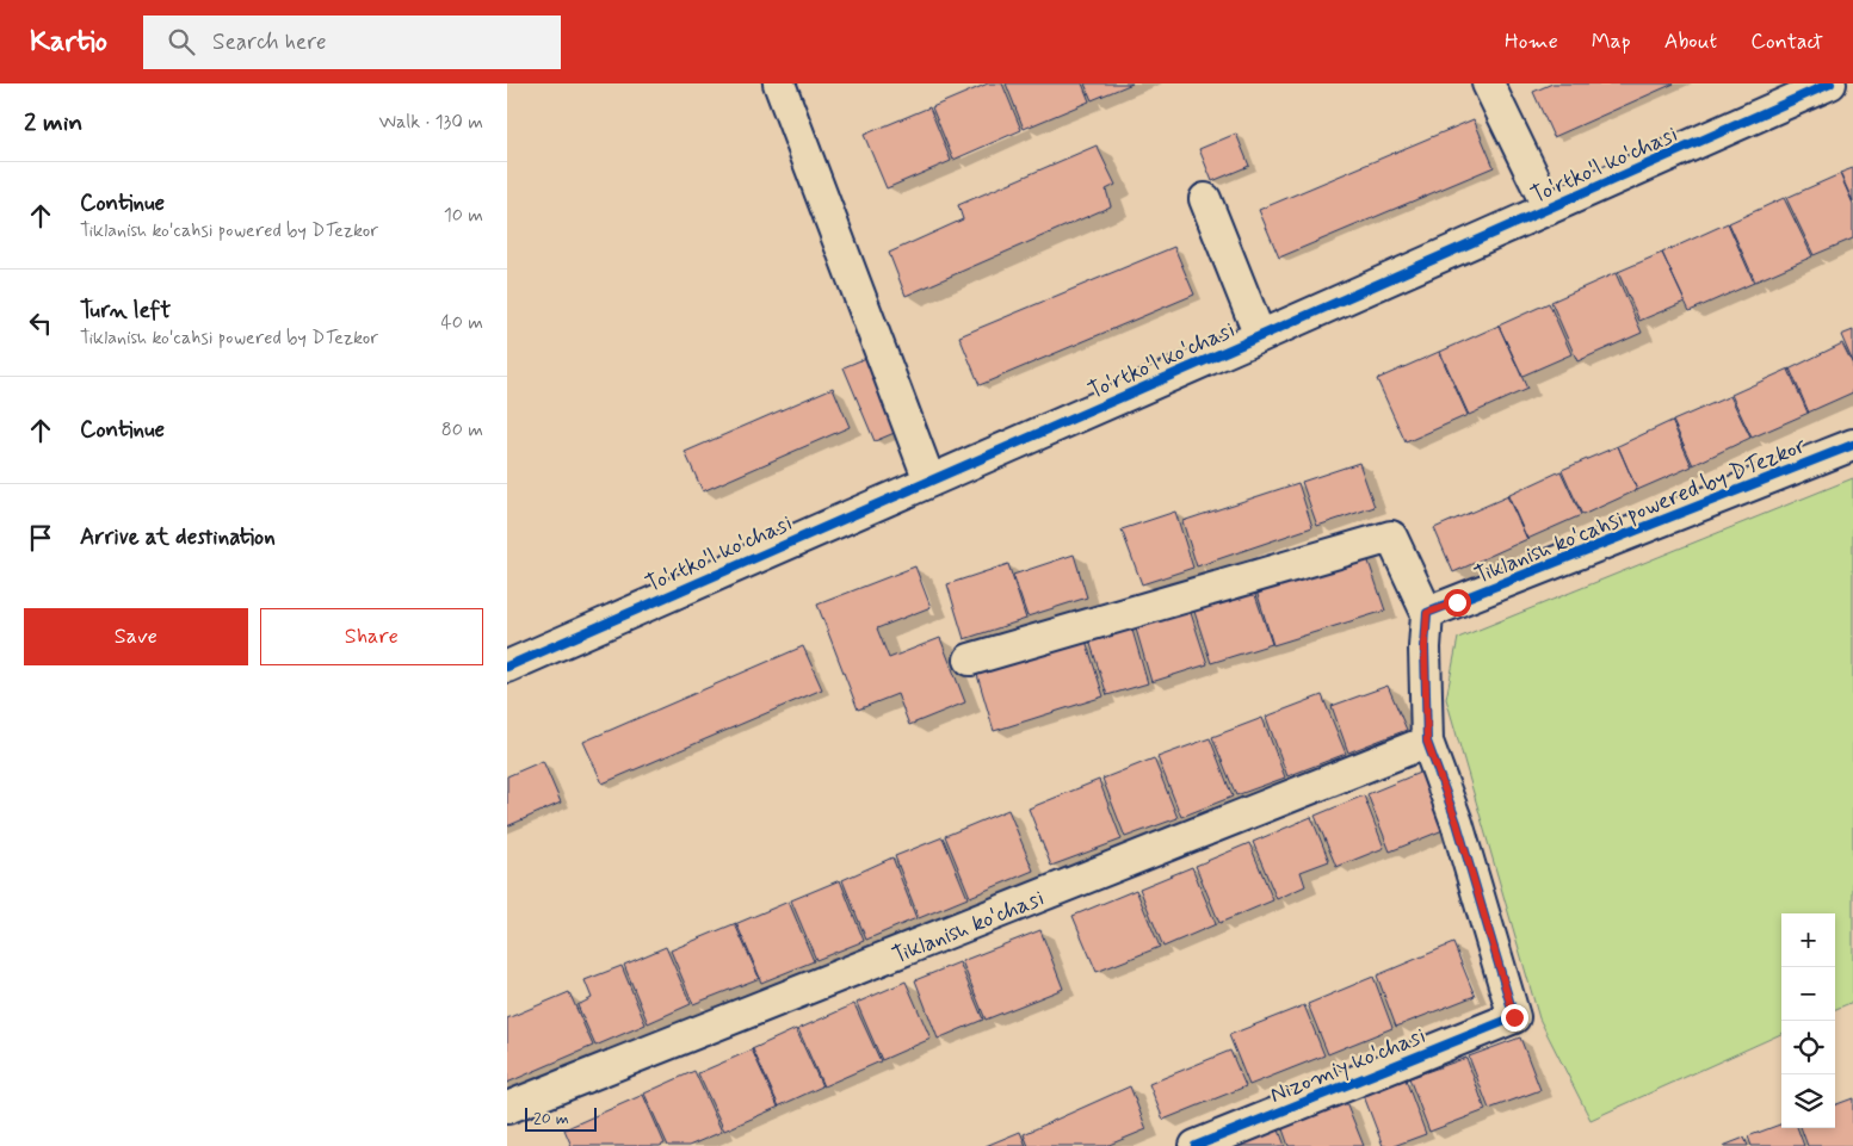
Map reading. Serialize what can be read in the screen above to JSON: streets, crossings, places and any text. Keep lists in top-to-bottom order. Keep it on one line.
{"streets":{"street":["To'rtko'l ko'chasi","Tiklanish ko'cahsi powered by DTezkor","Tiklanish ko'chasi","Nizomiy ko'chasi"]},"crossings":[["Tiklanish ko'chasi","Nizomiy ko'chasi"]],"scale_bar":"20 m","page":{"header":"Kartio","search":"Search here","nav":["Home","Map","About","Contact"],"heading":["2 min","Walk · 130 m"],"list":[["Continue","Tiklanish ko'cahsi powered by DTezkor","10 m"],["Turn left","Tiklanish ko'cahsi powered by DTezkor","40 m"],["Continue","80 m"],"Arrive at destination"],"buttons":["Save","Share"],"map_buttons":["+","−"],"scale":"20 m"}}
